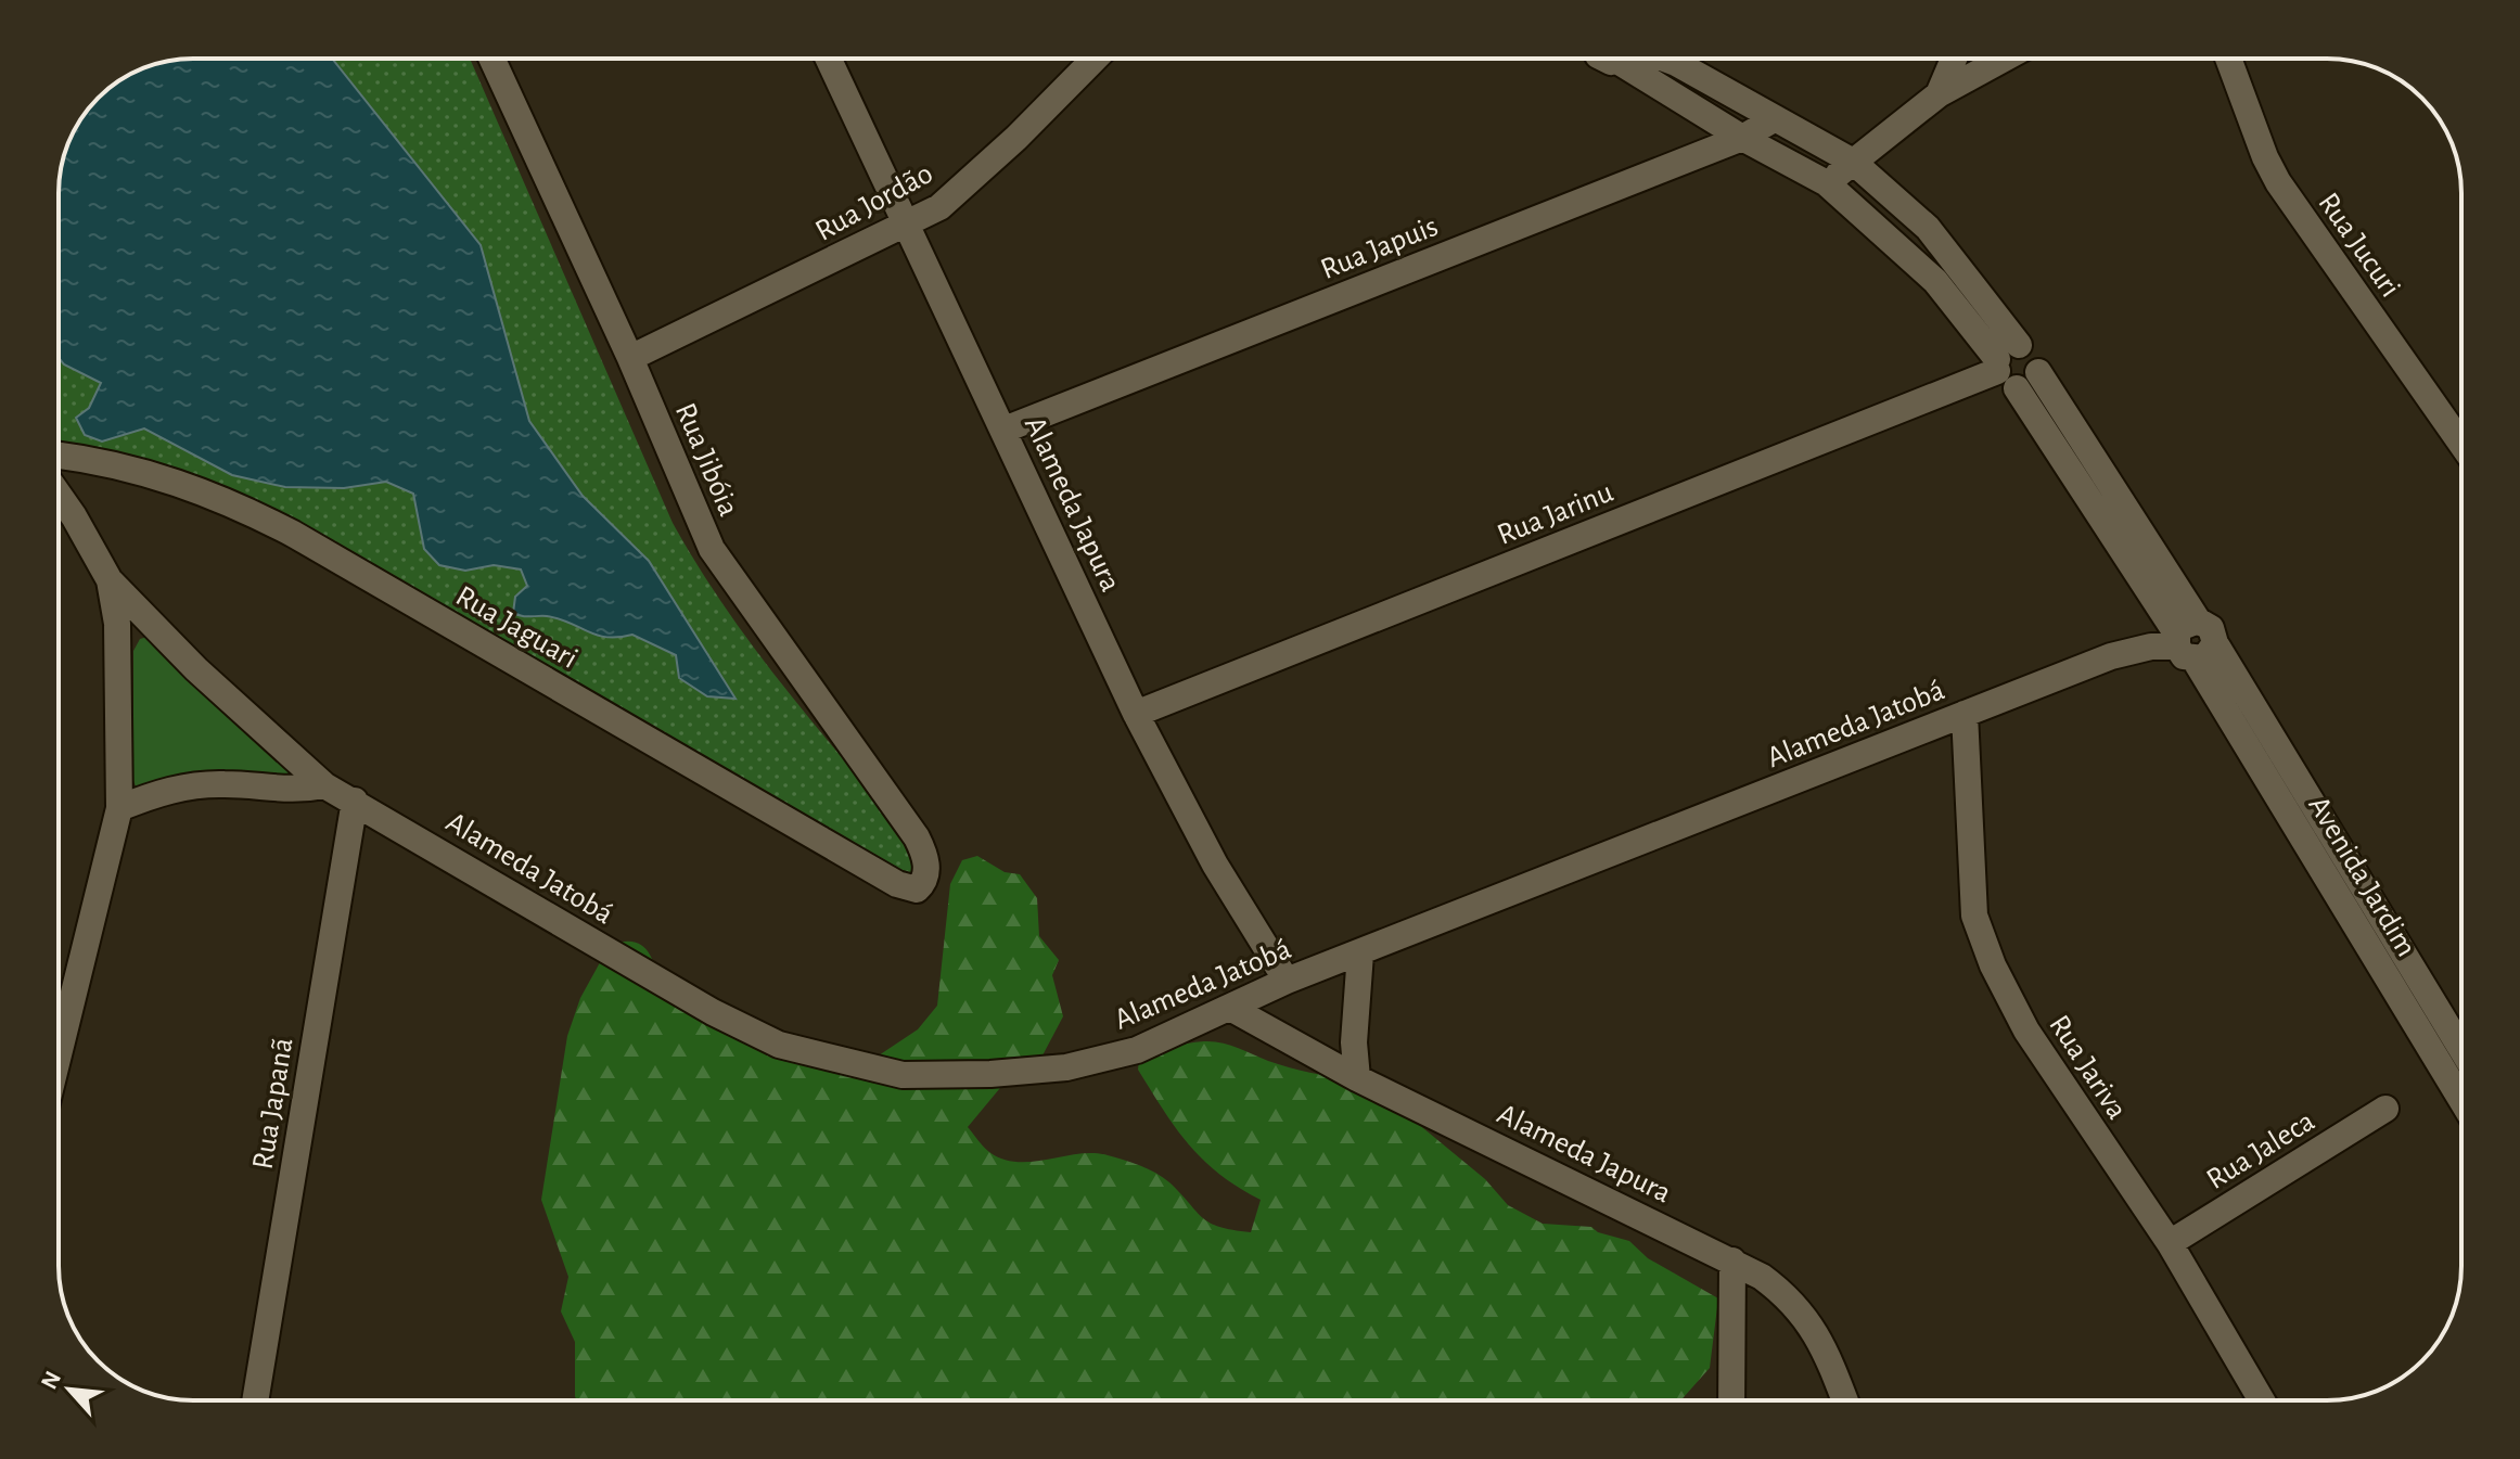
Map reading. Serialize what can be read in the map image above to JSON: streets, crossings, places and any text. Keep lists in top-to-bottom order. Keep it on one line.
{"streets":{"street":["Rua Jordão","Rua Jucuri","Rua Japuis","Rua Jibóia","Alameda Japura","Rua Jarinu","Rua Jaguari","Alameda Jatobá","Avenida Jardim","Rua Jariva","Rua Japanã","Rua Jaleca"]},"crossings":[["Rua Jordão","Rua Jibóia"],["Rua Jordão","Alameda Japura"],["Rua Japuis","Alameda Japura"],["Rua Japuis","Avenida Jardim"],["Rua Jibóia","Rua Jaguari"],["Alameda Japura","Rua Jarinu"],["Alameda Japura","Alameda Jatobá"],["Rua Jarinu","Avenida Jardim"],["Alameda Jatobá","Avenida Jardim"],["Alameda Jatobá","Rua Jariva"],["Alameda Jatobá","Rua Japanã"],["Rua Jariva","Rua Jaleca"]],"north":"top left"}
